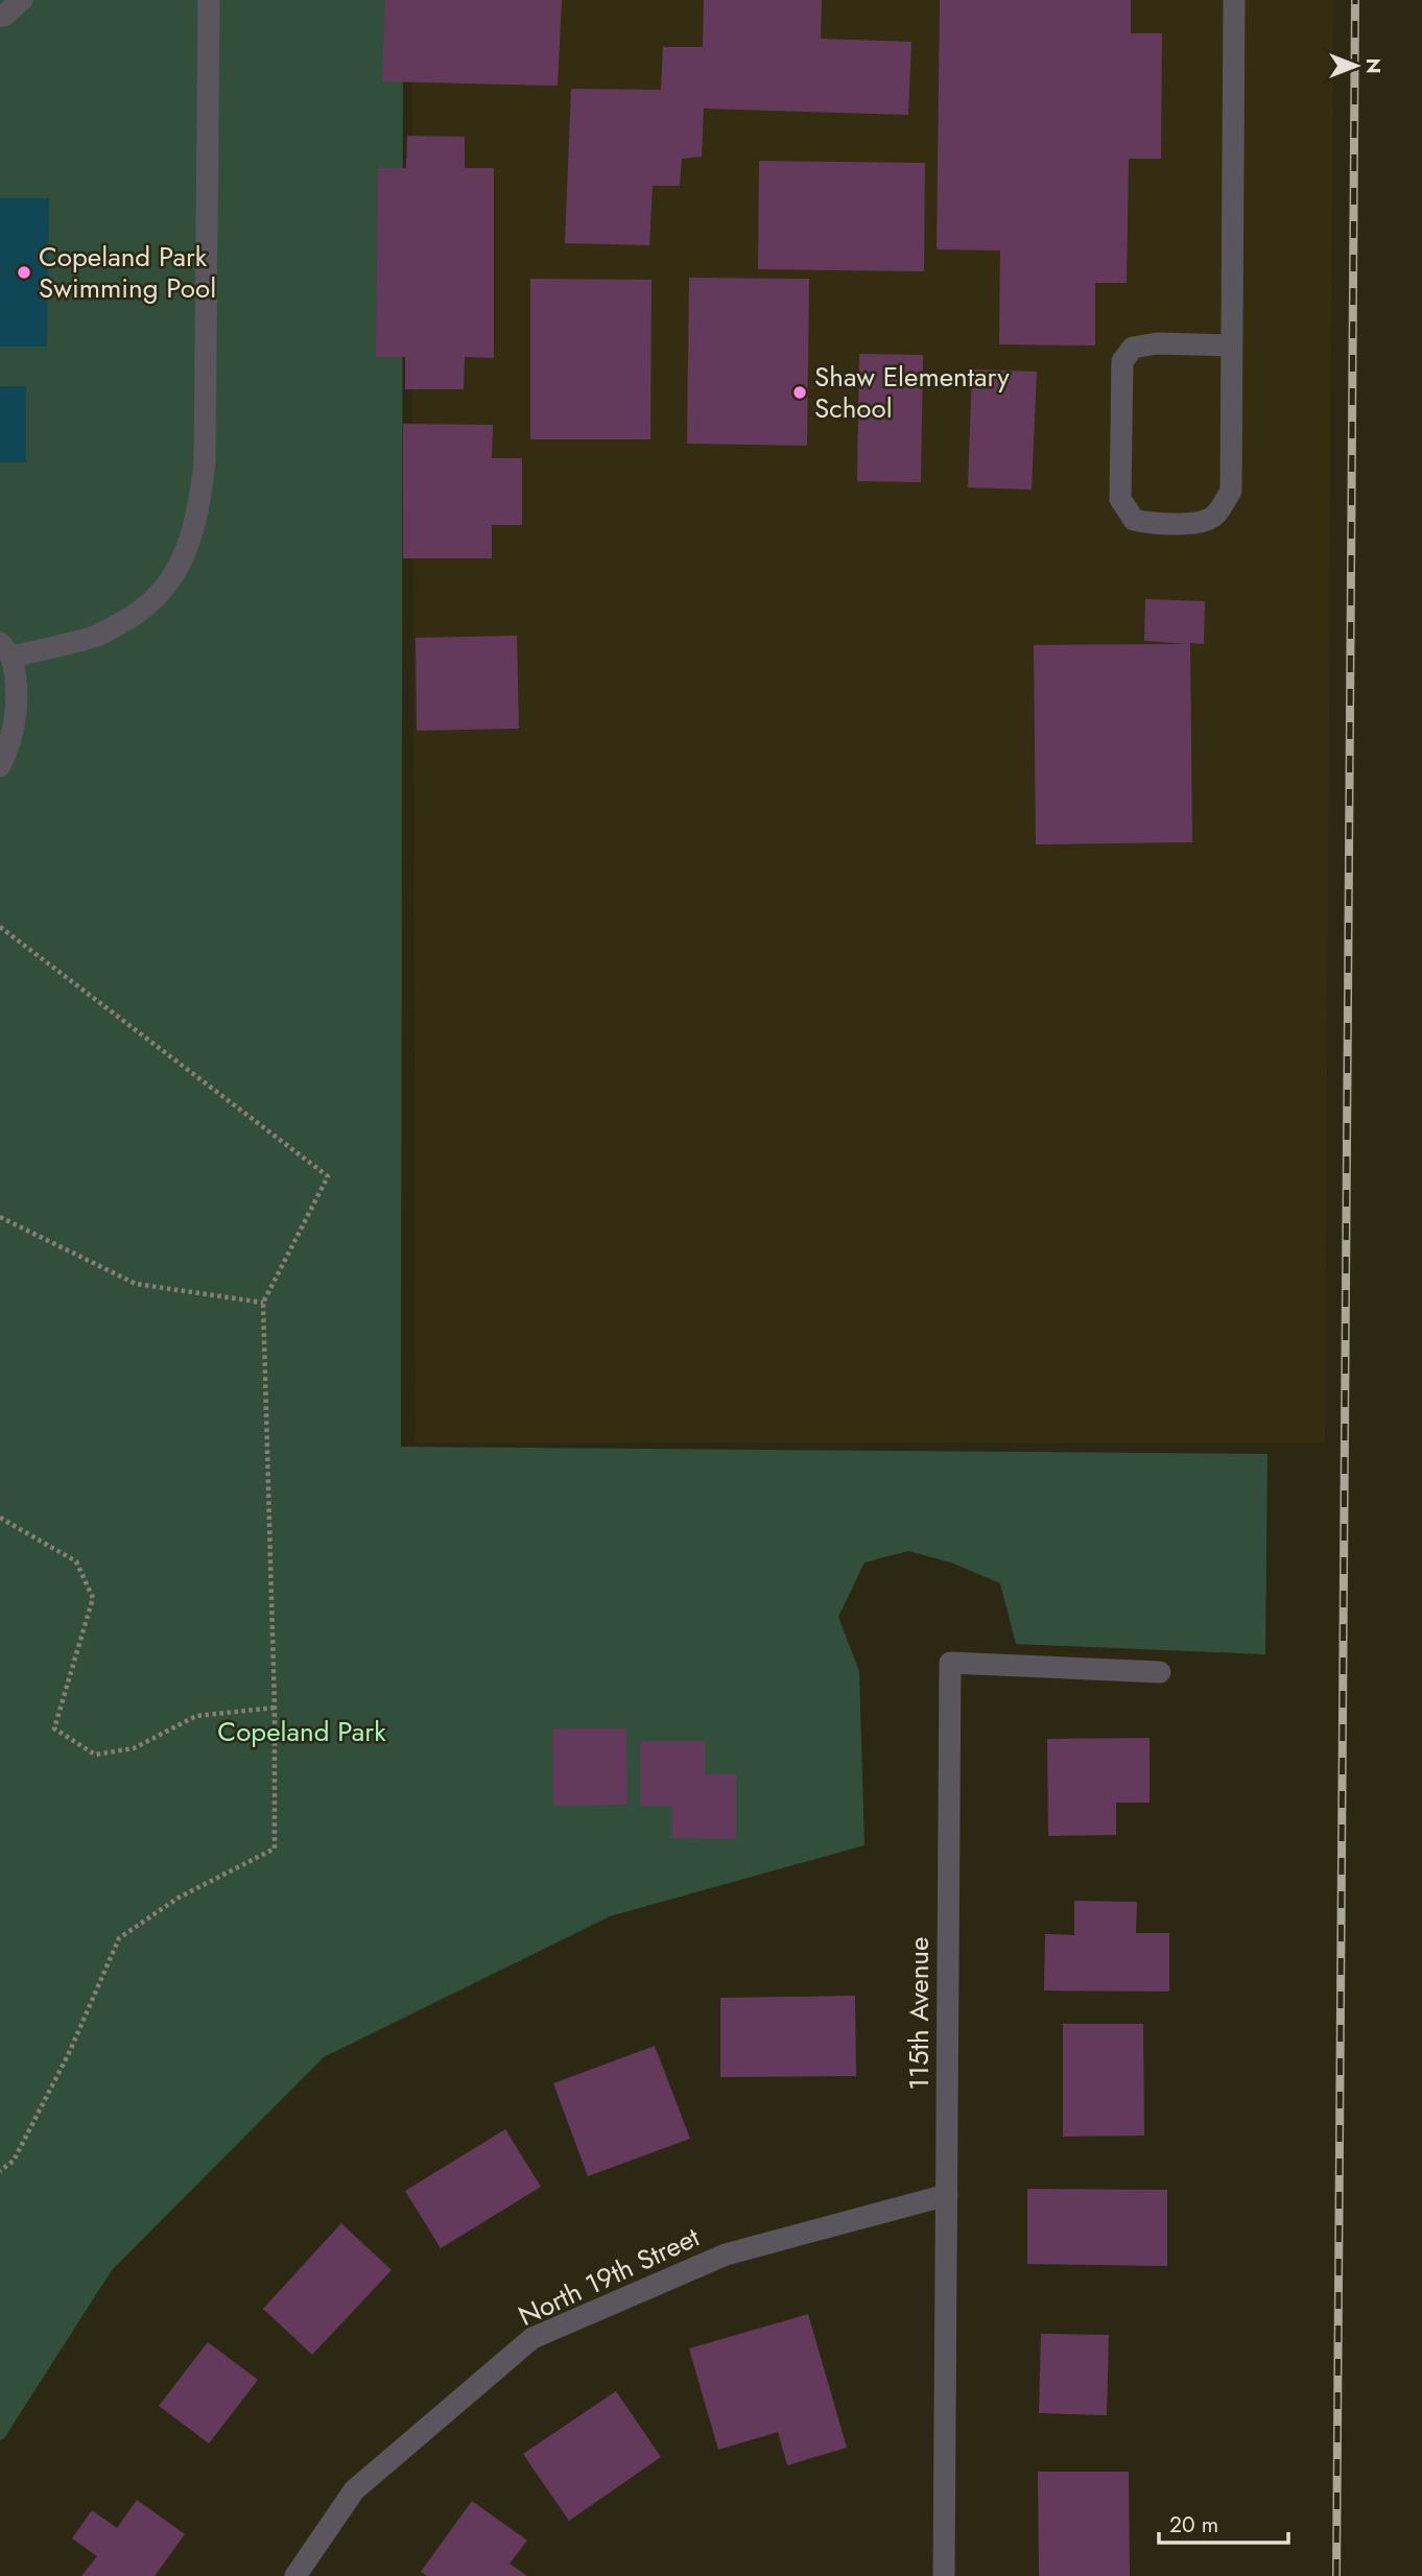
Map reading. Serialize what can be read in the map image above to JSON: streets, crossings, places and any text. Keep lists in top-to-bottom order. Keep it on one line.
{"streets":{"street":["115th Avenue","North 19th Street"]},"crossings":[["115th Avenue","North 19th Street"]],"parks":["Copeland Park"],"places":["Copeland Park Swimming Pool","Shaw Elementary School"],"scale_bar":"20 m","north":"right"}
